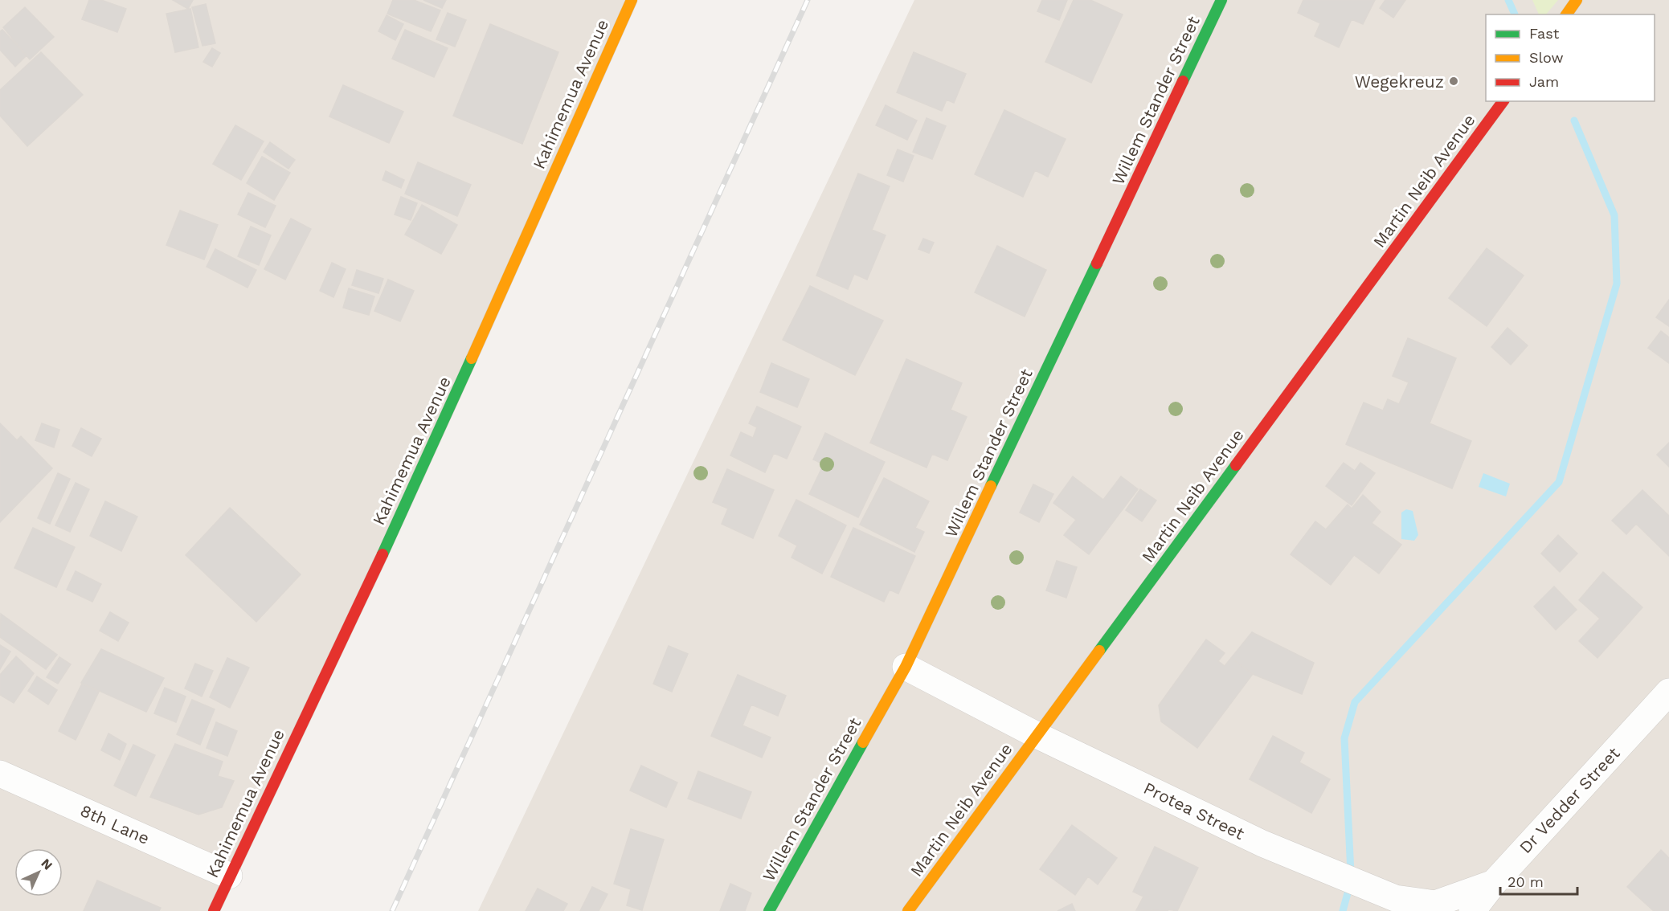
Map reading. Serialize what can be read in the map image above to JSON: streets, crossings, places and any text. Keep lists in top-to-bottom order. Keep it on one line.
{"streets":{"street":["Kahimemua Avenue","Willem Stander Street","Martin Neib Avenue","Dr Vedder Street","Protea Street","8th Lane"]},"crossings":[["Kahimemua Avenue","8th Lane"],["Willem Stander Street","Protea Street"],["Martin Neib Avenue","Protea Street"],["Dr Vedder Street","Protea Street"]],"places":["Wegekreuz"],"legend":["Fast","Slow","Jam"],"scale_bar":"20 m","north":"top right"}
